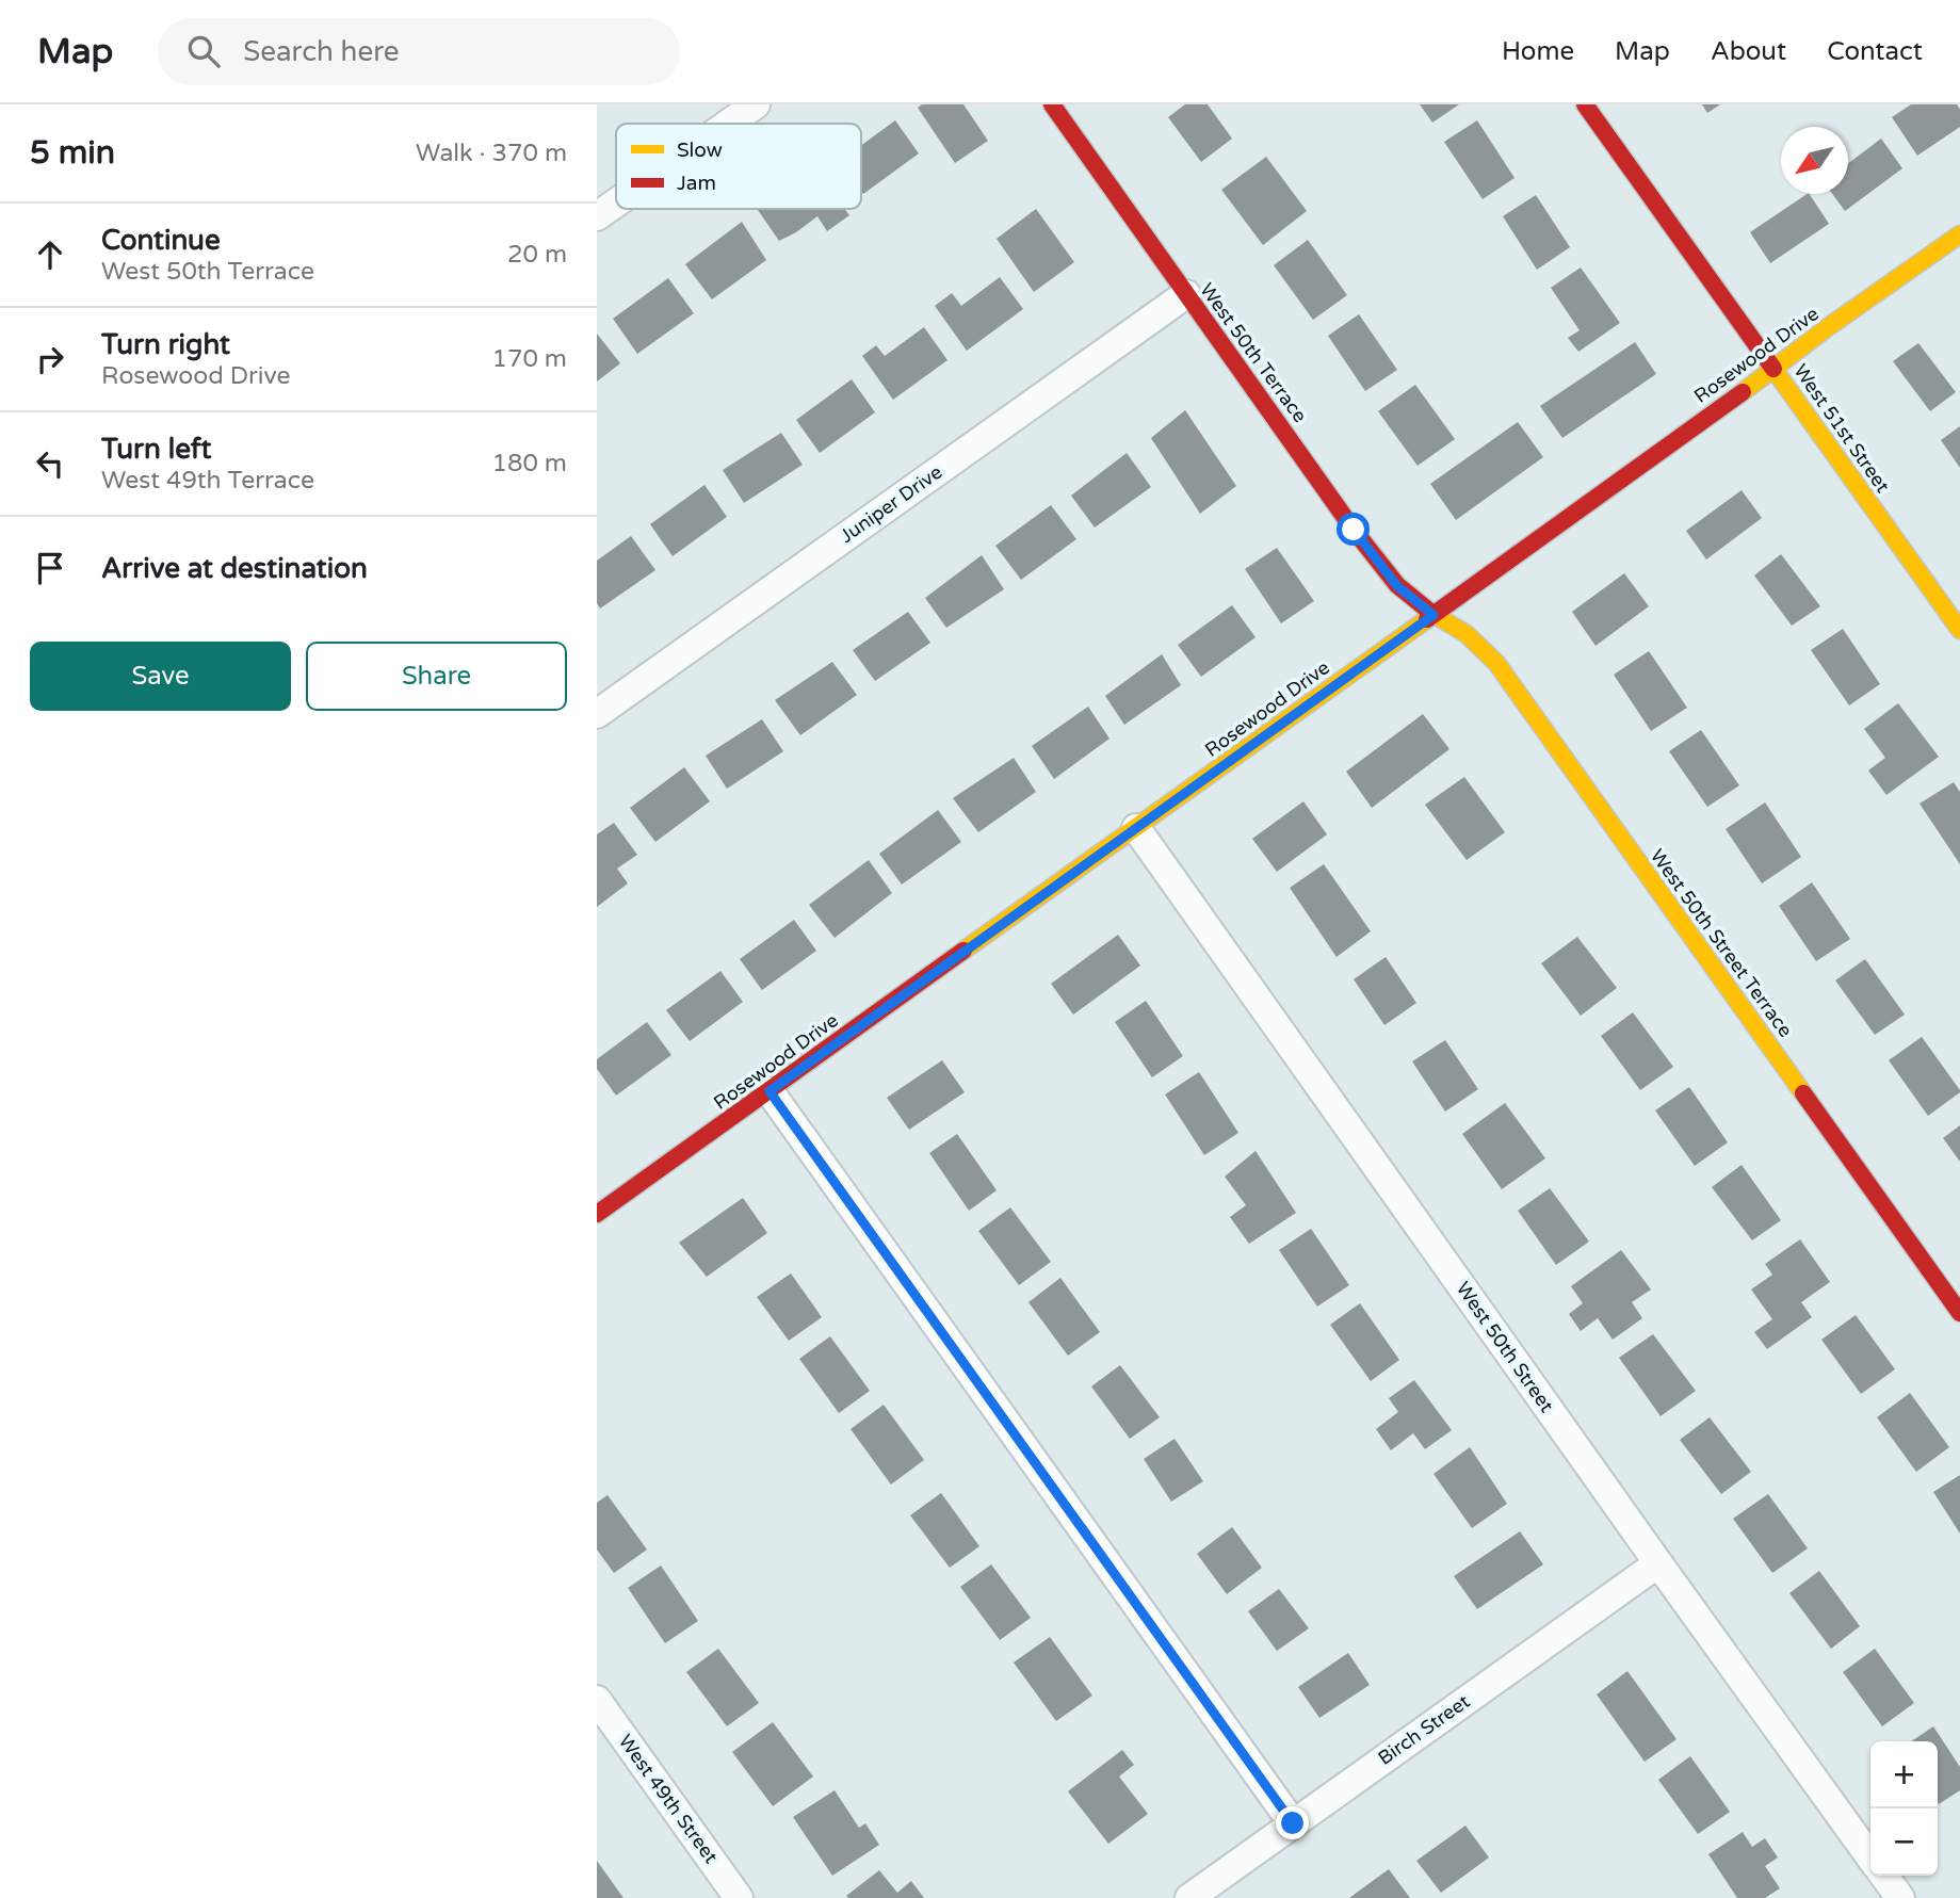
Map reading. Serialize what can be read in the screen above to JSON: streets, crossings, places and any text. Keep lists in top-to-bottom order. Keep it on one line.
{"streets":{"street":["West 50th Terrace","Rosewood Drive","West 51st Street","Juniper Drive","West 50th Street Terrace","West 50th Street","Birch Street","West 49th Street"]},"crossings":[["West 50th Terrace","Rosewood Drive"],["West 50th Terrace","Juniper Drive"],["West 50th Terrace","West 50th Street Terrace"],["Rosewood Drive","West 51st Street"],["Rosewood Drive","West 50th Street Terrace"],["Rosewood Drive","West 50th Street"],["West 50th Street","Birch Street"]],"legend":["Slow","Jam"],"north":"bottom left","page":{"header":"Map","search":"Search here","nav":["Home","Map","About","Contact"],"heading":["5 min","Walk · 370 m"],"list":[["Continue","West 50th Terrace","20 m"],["Turn right","Rosewood Drive","170 m"],["Turn left","West 49th Terrace","180 m"],"Arrive at destination"],"buttons":["Save","Share"],"map_buttons":["+","−"]}}
